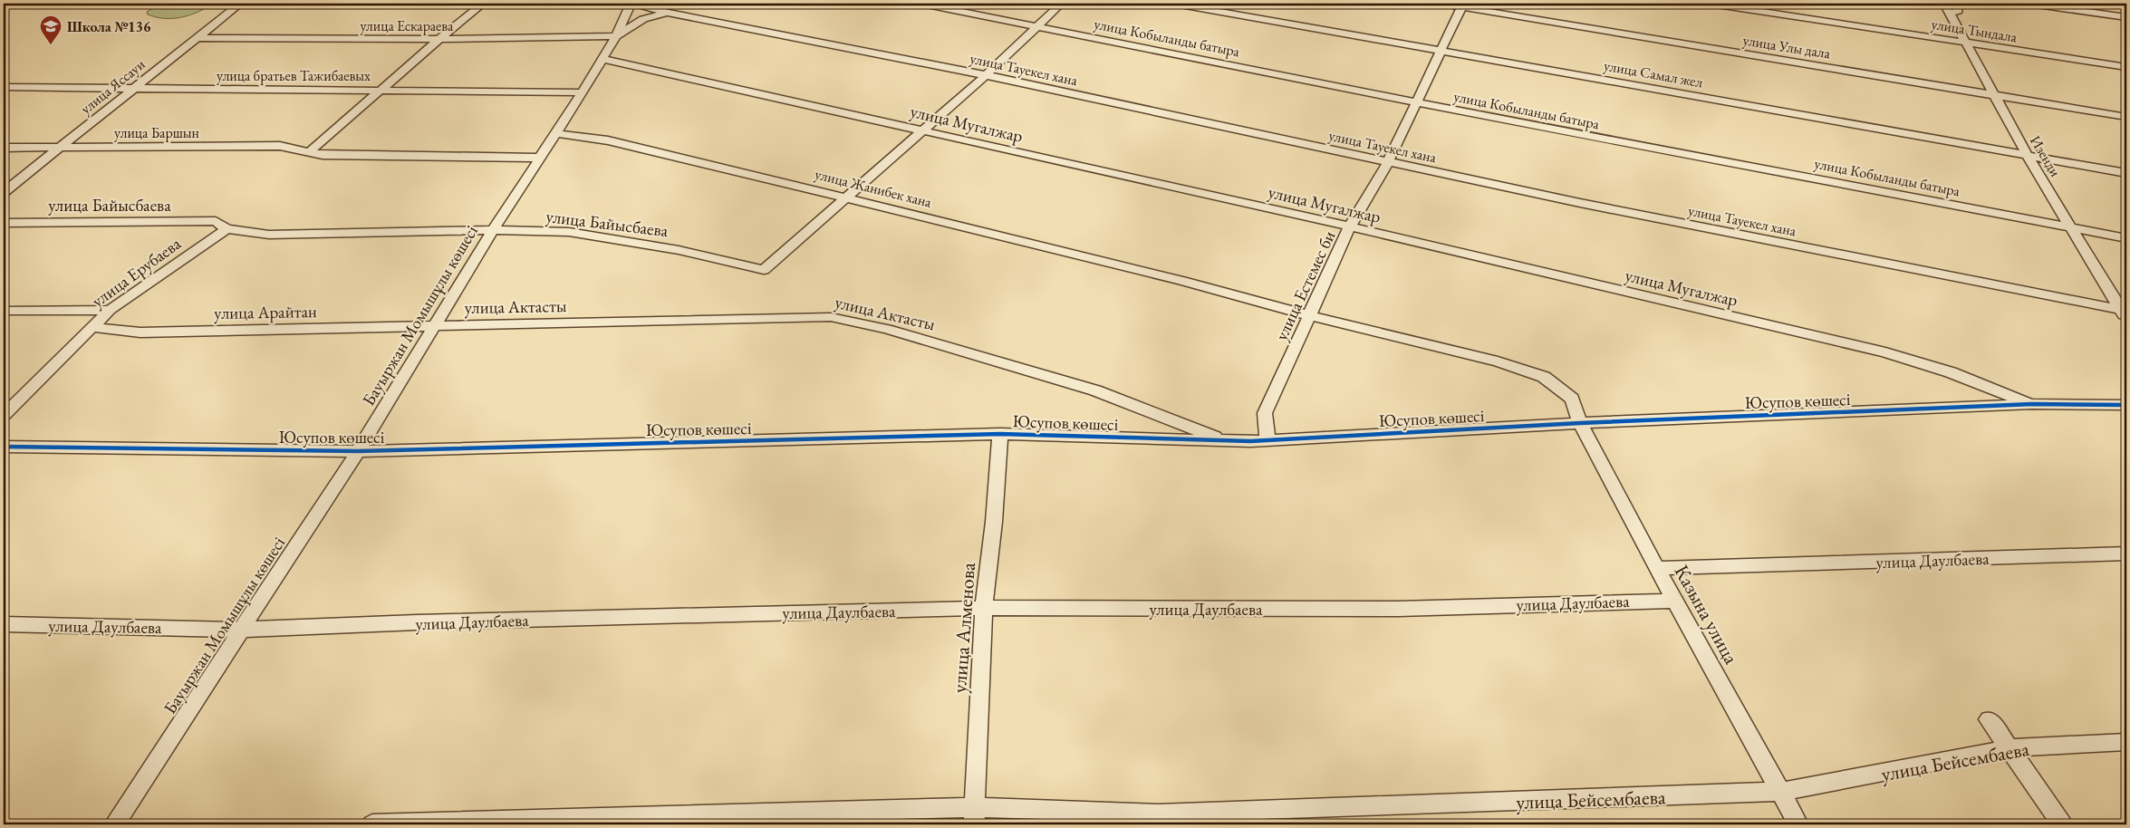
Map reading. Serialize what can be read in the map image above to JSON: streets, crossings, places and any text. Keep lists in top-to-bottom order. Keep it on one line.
{"streets":{"street":["улица Ескараева","улица Тындала","улица Кобыланды батыра","улица Улы дала","улица Тауекел хана","улица Самал жел","улица братьев Тажибаевых","улица Яссауи","улица Мугалжар","улица Баршын","Изенди","улица Жанибек хана","улица Байысбаева","улица Ерубаева","улица Естемес би","улица Актасты","улица Арайтан","Бауыржан Момышұлы көшесі","Юсупов көшесі","улица Даулбаева","Казына улица","улица Алменова","улица Бейсембаева"]},"crossings":[["улица Ескараева","улица Яссауи"],["улица Ескараева","Бауыржан Момышұлы көшесі"],["улица Тындала","Изенди"],["улица Кобыланды батыра","Изенди"],["улица Кобыланды батыра","улица Естемес би"],["улица Улы дала","Изенди"],["улица Улы дала","улица Естемес би"],["улица Тауекел хана","Изенди"],["улица Тауекел хана","улица Естемес би"],["улица Самал жел","Изенди"],["улица Самал жел","улица Естемес би"],["улица братьев Тажибаевых","улица Яссауи"],["улица братьев Тажибаевых","Бауыржан Момышұлы көшесі"],["улица Яссауи","улица Баршын"],["улица Мугалжар","улица Естемес би"],["улица Мугалжар","Бауыржан Момышұлы көшесі"],["улица Мугалжар","Юсупов көшесі"],["улица Жанибек хана","улица Байысбаева"],["улица Жанибек хана","улица Естемес би"],["улица Жанибек хана","Бауыржан Момышұлы көшесі"],["улица Жанибек хана","Казына улица"],["улица Байысбаева","улица Ерубаева"],["улица Байысбаева","Бауыржан Момышұлы көшесі"],["улица Ерубаева","улица Арайтан"],["улица Естемес би","Юсупов көшесі"],["улица Естемес би","Казына улица"],["улица Актасты","улица Арайтан"],["улица Актасты","Бауыржан Момышұлы көшесі"],["улица Актасты","Юсупов көшесі"],["улица Арайтан","Бауыржан Момышұлы көшесі"],["Бауыржан Момышұлы көшесі","Юсупов көшесі"],["Бауыржан Момышұлы көшесі","улица Даулбаева"],["Юсупов көшесі","Казына улица"],["Юсупов көшесі","улица Алменова"],["улица Даулбаева","Казына улица"],["улица Даулбаева","улица Алменова"],["Казына улица","улица Бейсембаева"],["улица Алменова","улица Бейсембаева"]],"places":{"school or university":["Школа №136"]}}
